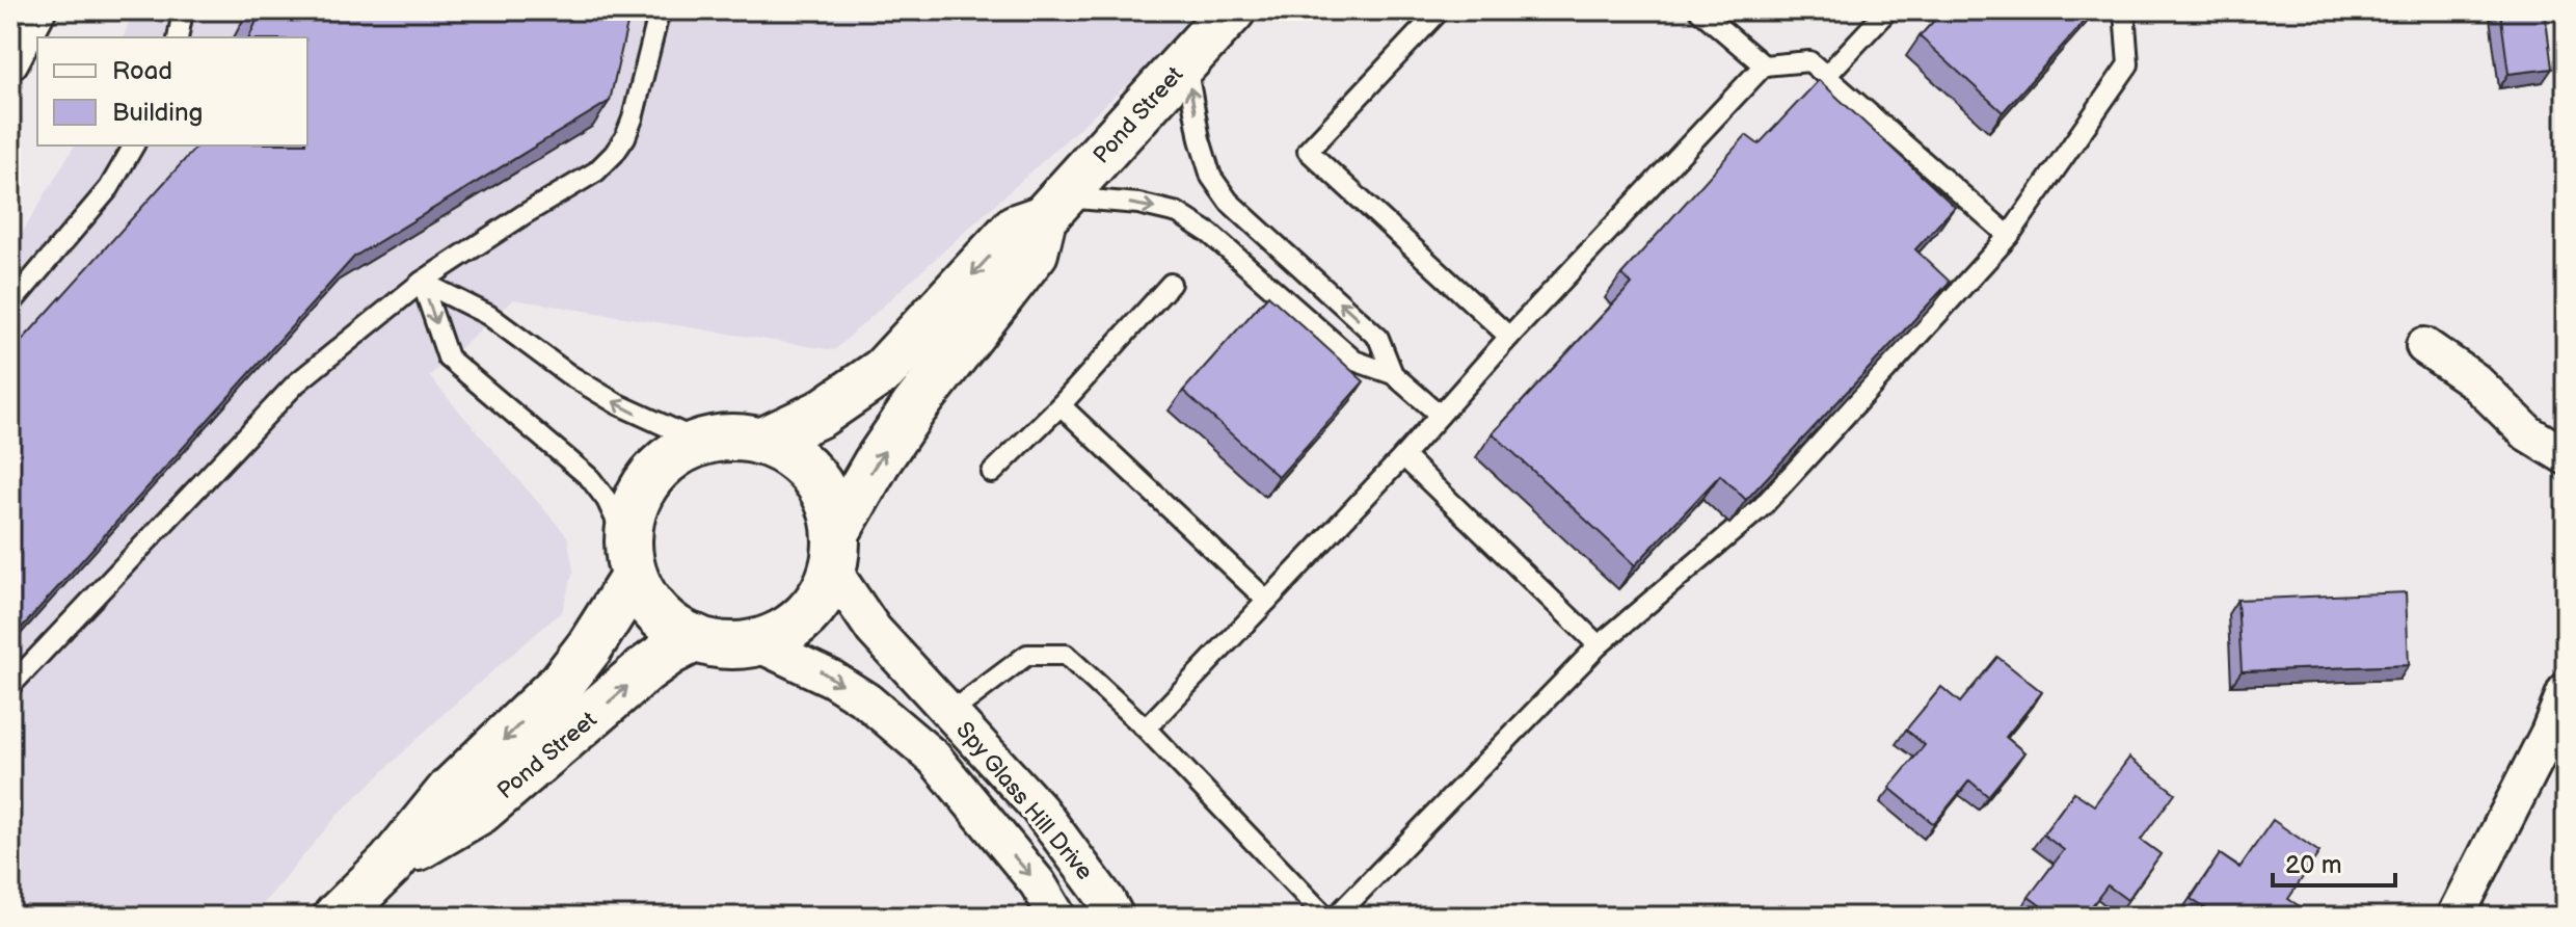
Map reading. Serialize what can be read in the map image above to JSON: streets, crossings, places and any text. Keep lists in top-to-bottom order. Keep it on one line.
{"streets":{"main road":["Pond Street"],"street":["Spy Glass Hill Drive"]},"crossings":[["Pond Street","Spy Glass Hill Drive"]],"legend":["Road","Building"],"scale_bar":"20 m"}
